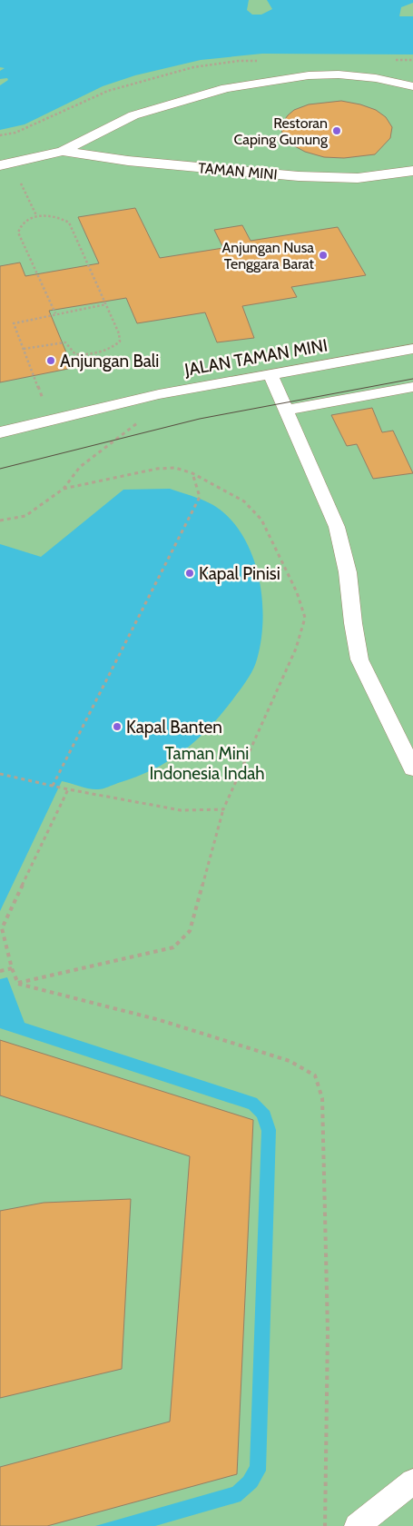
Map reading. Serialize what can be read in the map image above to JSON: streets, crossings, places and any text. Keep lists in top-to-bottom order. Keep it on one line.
{"streets":{"lane":["TAMAN MINI","JALAN TAMAN MINI"]},"parks":["Taman Mini Indonesia Indah"],"places":["Restoran Caping Gunung","Anjungan Nusa Tenggara Barat","Anjungan Bali","Kapal Pinisi","Kapal Banten"]}
